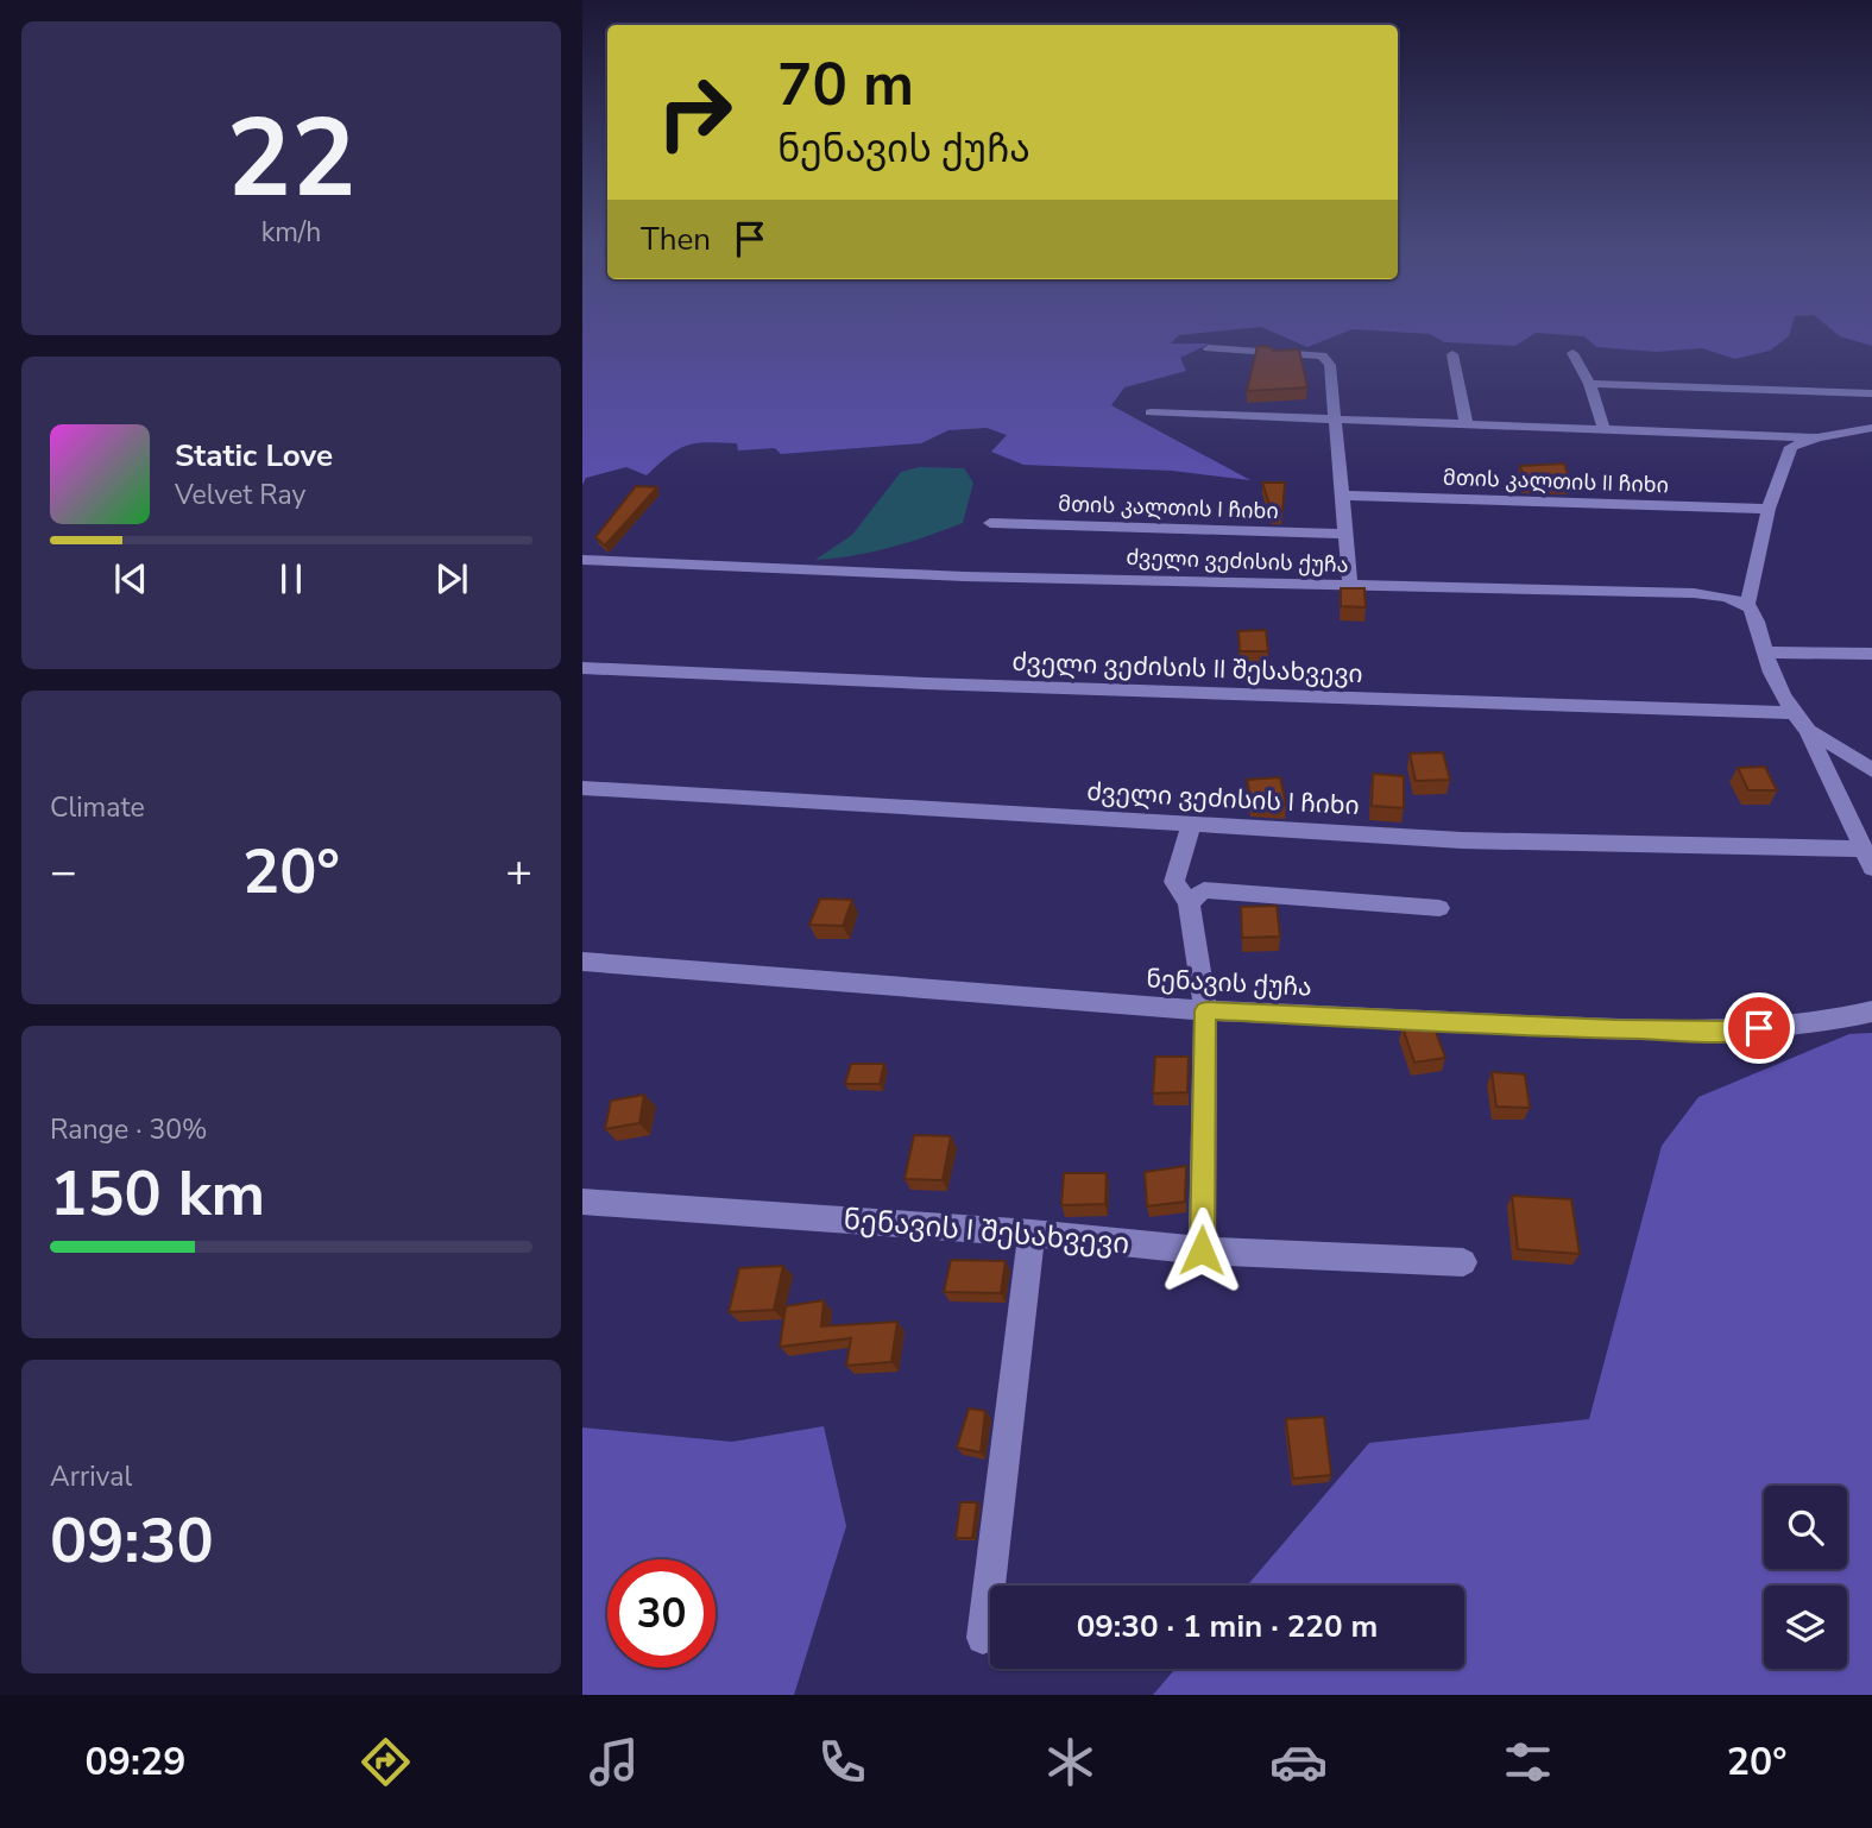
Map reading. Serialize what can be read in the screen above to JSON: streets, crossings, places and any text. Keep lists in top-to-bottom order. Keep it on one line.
{"streets":{"street":["მთის კალთის II ჩიხი","მთის კალთის I ჩიხი","ძველი ვეძისის ქუჩა","ძველი ვეძისის II შესახვევი","ძველი ვეძისის I ჩიხი","ნენავის ქუჩა","ნენავის I შესახვევი"]},"page":{"tile":[["22","km/h"],"Climate",["Range · 30%","150 km"],["Arrival","09:30"]],"turn":["70 m","ნენავის ქუჩა"],"then":"Then","song":["Static Love","Velvet Ray"],"heat":["−","20°","+"],"limit":"30","trip":"09:30 · 1 min · 220 m","tabs":["09:29","20°"]}}
